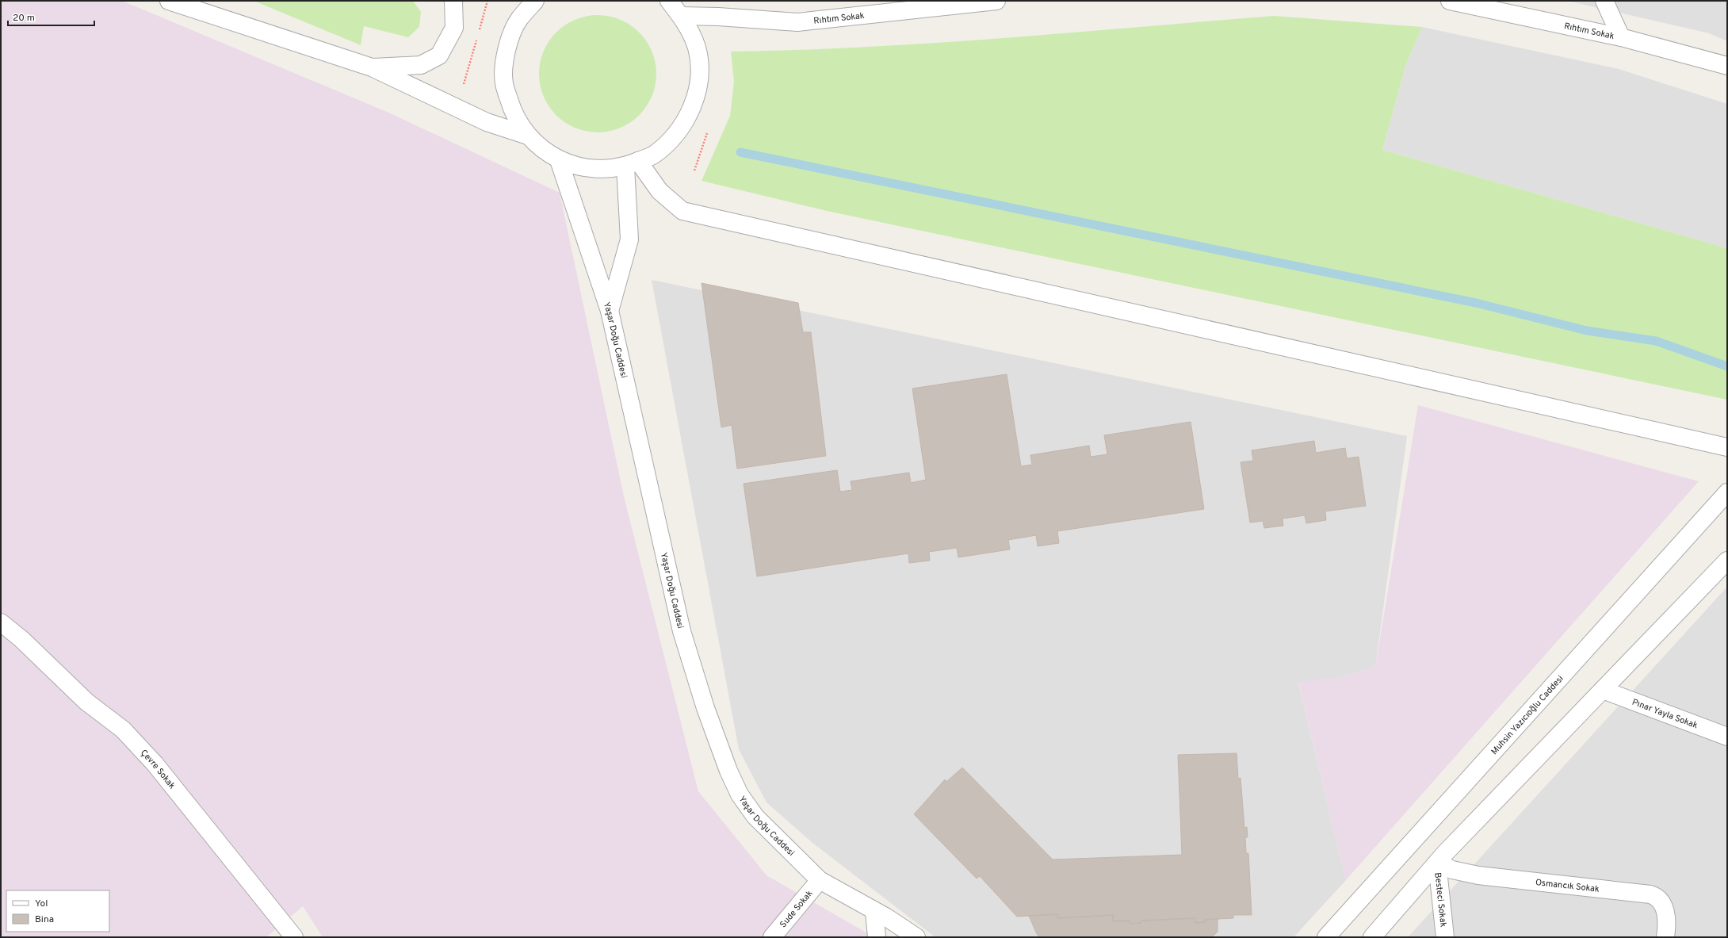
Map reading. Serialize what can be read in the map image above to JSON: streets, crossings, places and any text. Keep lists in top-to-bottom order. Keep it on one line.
{"streets":{"street":["Rıhtım Sokak","Yaşar Doğu Caddesi","Pınar Yayla Sokak","Muhsin Yazıcıoğlu Caddesi","Çevre Sokak","Osmancık Sokak","Besteci Sokak","Sude Sokak"]},"crossings":[["Yaşar Doğu Caddesi","Sude Sokak"],["Osmancık Sokak","Besteci Sokak"]],"legend":["Yol","Bina"],"scale_bar":"20 m"}
